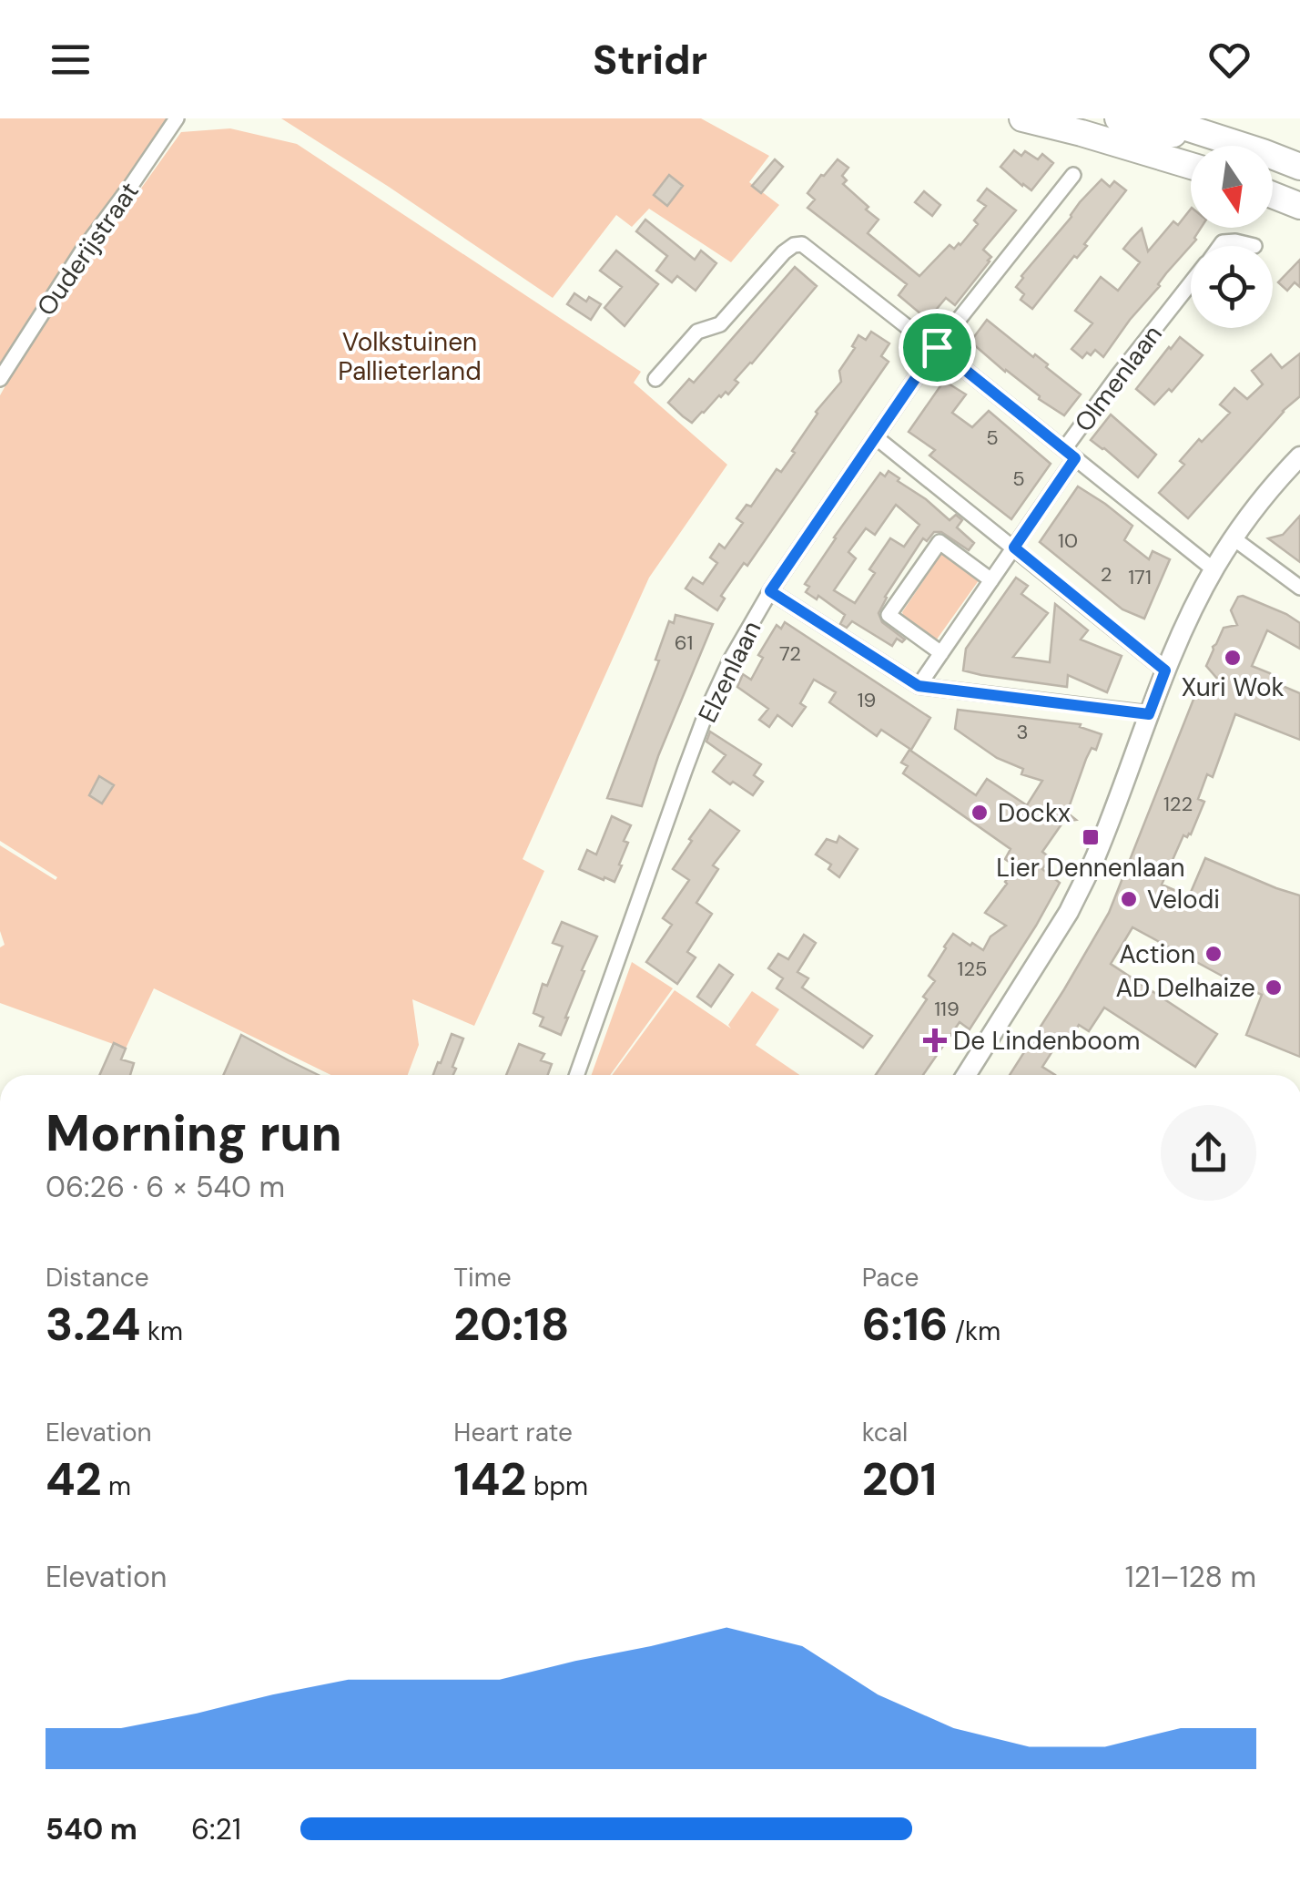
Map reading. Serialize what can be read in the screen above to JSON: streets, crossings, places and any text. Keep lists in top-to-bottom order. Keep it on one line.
{"streets":{"street":["Ouderijstraat","Olmenlaan","Elzenlaan"]},"parks":["Volkstuinen Pallieterland"],"places":{"other":["Xuri Wok","Dockx","Velodi","Action","AD Delhaize"],"transit":["Lier Dennenlaan"],"health":["De Lindenboom"]},"house_numbers":["5","5","10","2","171","61","72","19","3","122","125","119"],"north":"bottom","page":{"header":"Stridr","heading":["Morning run","06:26 · 6 × 540 m"],"stats":[["Distance","3.24 km"],["Time","20:18"],["Pace","6:16 /km"],["Elevation","42 m"],["Heart rate","142 bpm"],["kcal","201"]],"chart":["Elevation","121–128 m"],"list":[{"name":"540 m","note":"6:21"}]}}
